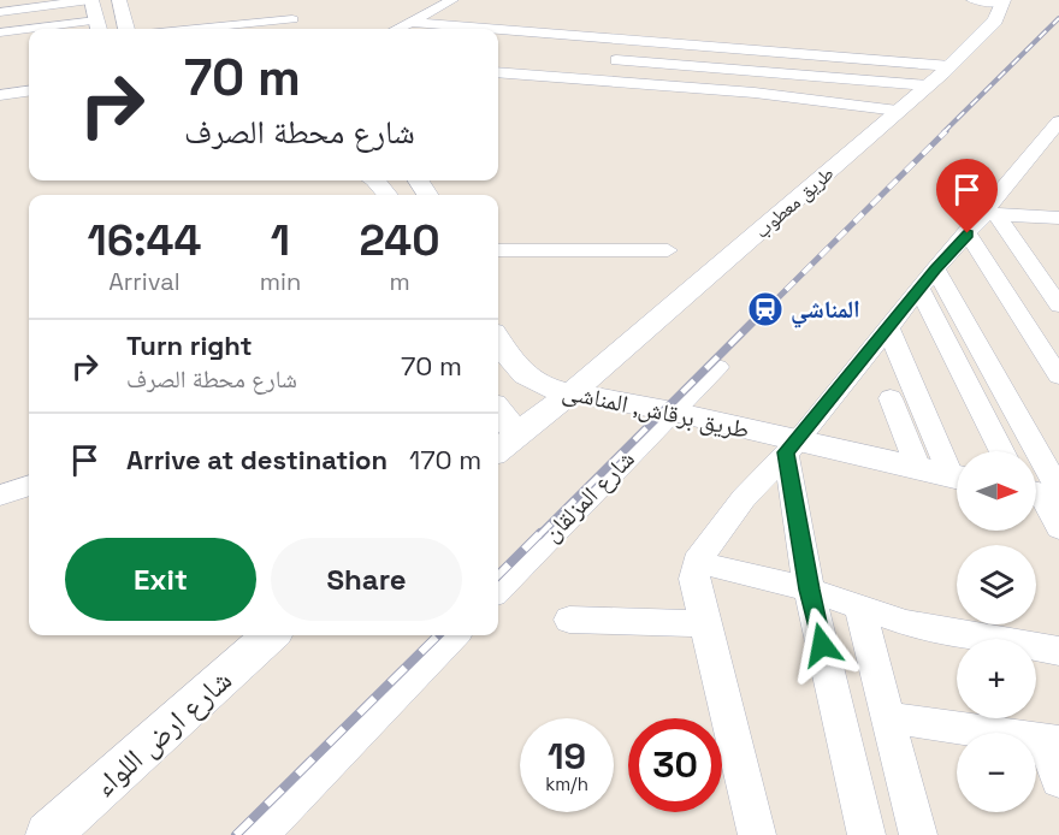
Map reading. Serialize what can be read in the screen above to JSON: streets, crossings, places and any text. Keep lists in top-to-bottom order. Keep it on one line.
{"streets":{"street":["طريق معطوب","طريق برقاش, المناشى","شارع المزلقان","شارع ارض اللواء"]},"crossings":[["طريق معطوب","طريق برقاش, المناشى"],["طريق برقاش, المناشى","شارع المزلقان"]],"places":{"station":["المناشي"]},"north":"right","page":{"turn":["70 m","شارع محطة الصرف"],"eta":["16:44","Arrival","1","min","240","m"],"list":[{"name":"Turn right","note":"شارع محطة الصرف","value":"70 m"},{"name":"Arrive at destination","value":"170 m"}],"map_buttons":["+","−"],"buttons":["Exit","Share"],"speed":"19 km/h","limit":"30"}}
